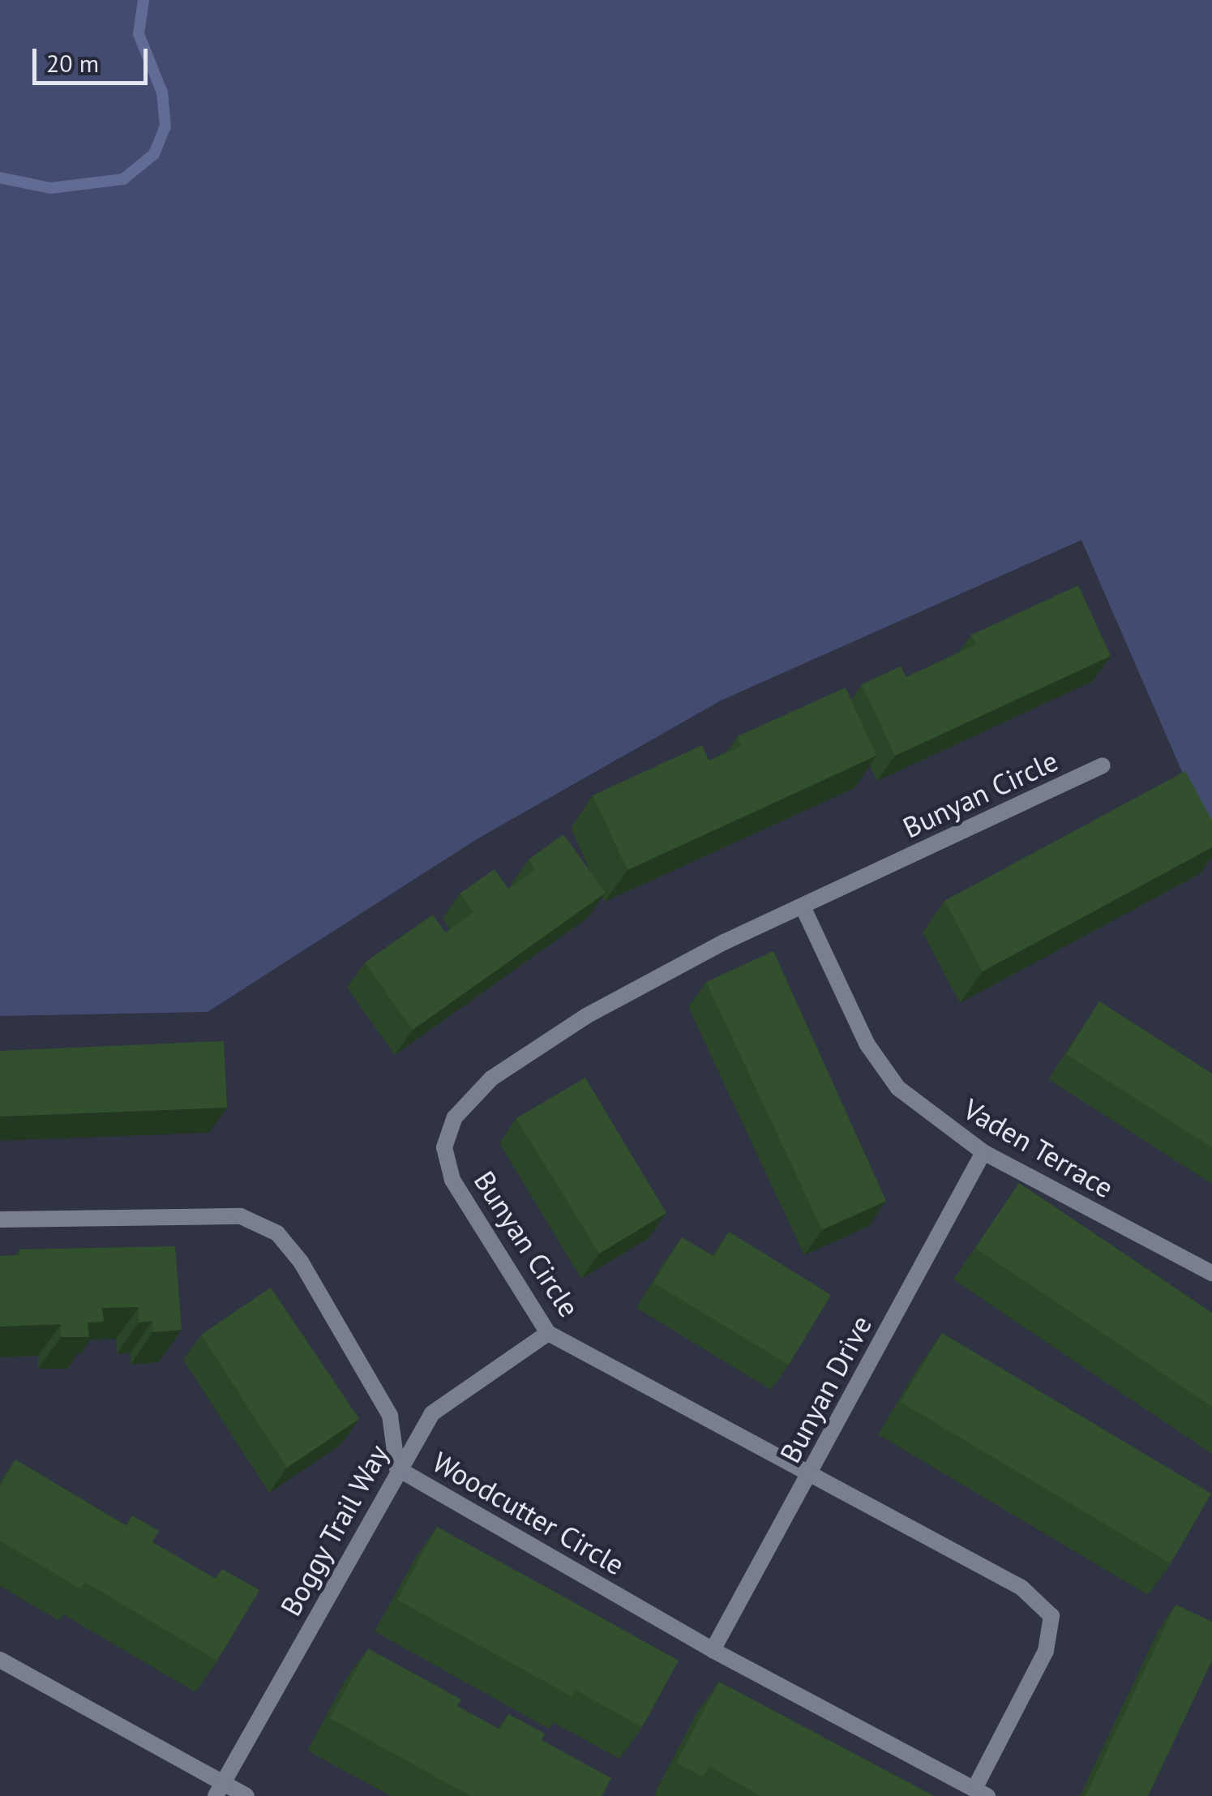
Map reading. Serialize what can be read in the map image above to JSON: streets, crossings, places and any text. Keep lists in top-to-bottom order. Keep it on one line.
{"streets":{"street":["Bunyan Circle","Vaden Terrace","Bunyan Drive","Woodcutter Circle","Boggy Trail Way"]},"crossings":[["Bunyan Circle","Vaden Terrace"],["Bunyan Circle","Bunyan Drive"],["Bunyan Circle","Woodcutter Circle"],["Bunyan Circle","Boggy Trail Way"],["Vaden Terrace","Bunyan Drive"],["Bunyan Drive","Woodcutter Circle"],["Woodcutter Circle","Boggy Trail Way"]],"scale_bar":"20 m"}
